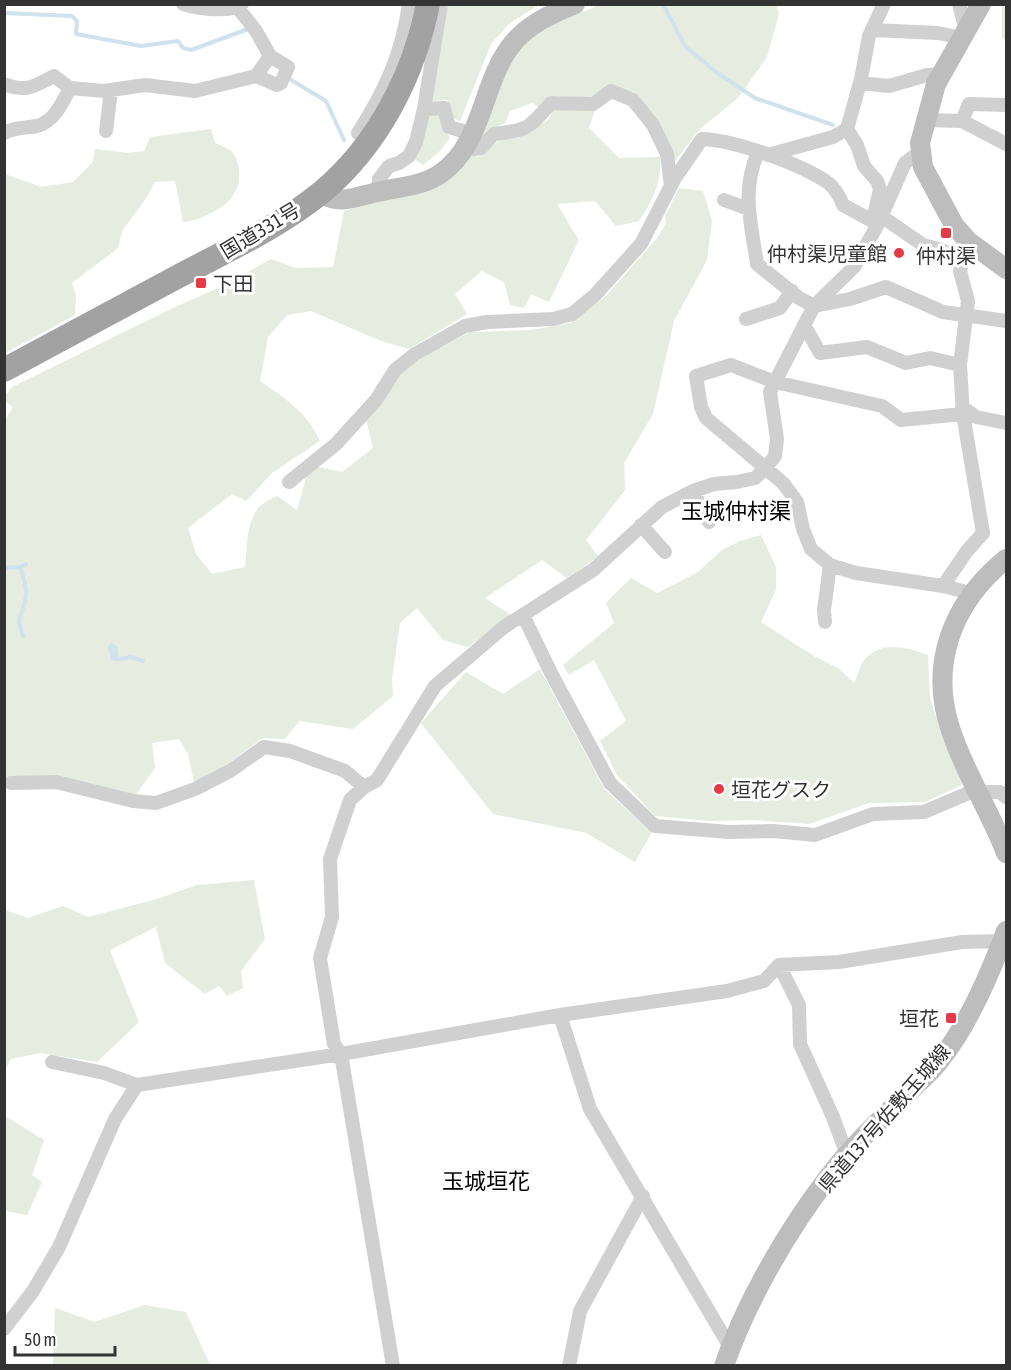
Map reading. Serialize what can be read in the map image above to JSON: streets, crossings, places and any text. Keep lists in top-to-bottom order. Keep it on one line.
{"streets":{"highway":["国道331号"],"main road":["県道137号佐敷玉城線"]},"districts":["玉城仲村渠","玉城垣花"],"places":{"transit":["仲村渠","下田","垣花"],"other":["仲村渠児童館","垣花グスク"]},"scale_bar":"50 m"}
